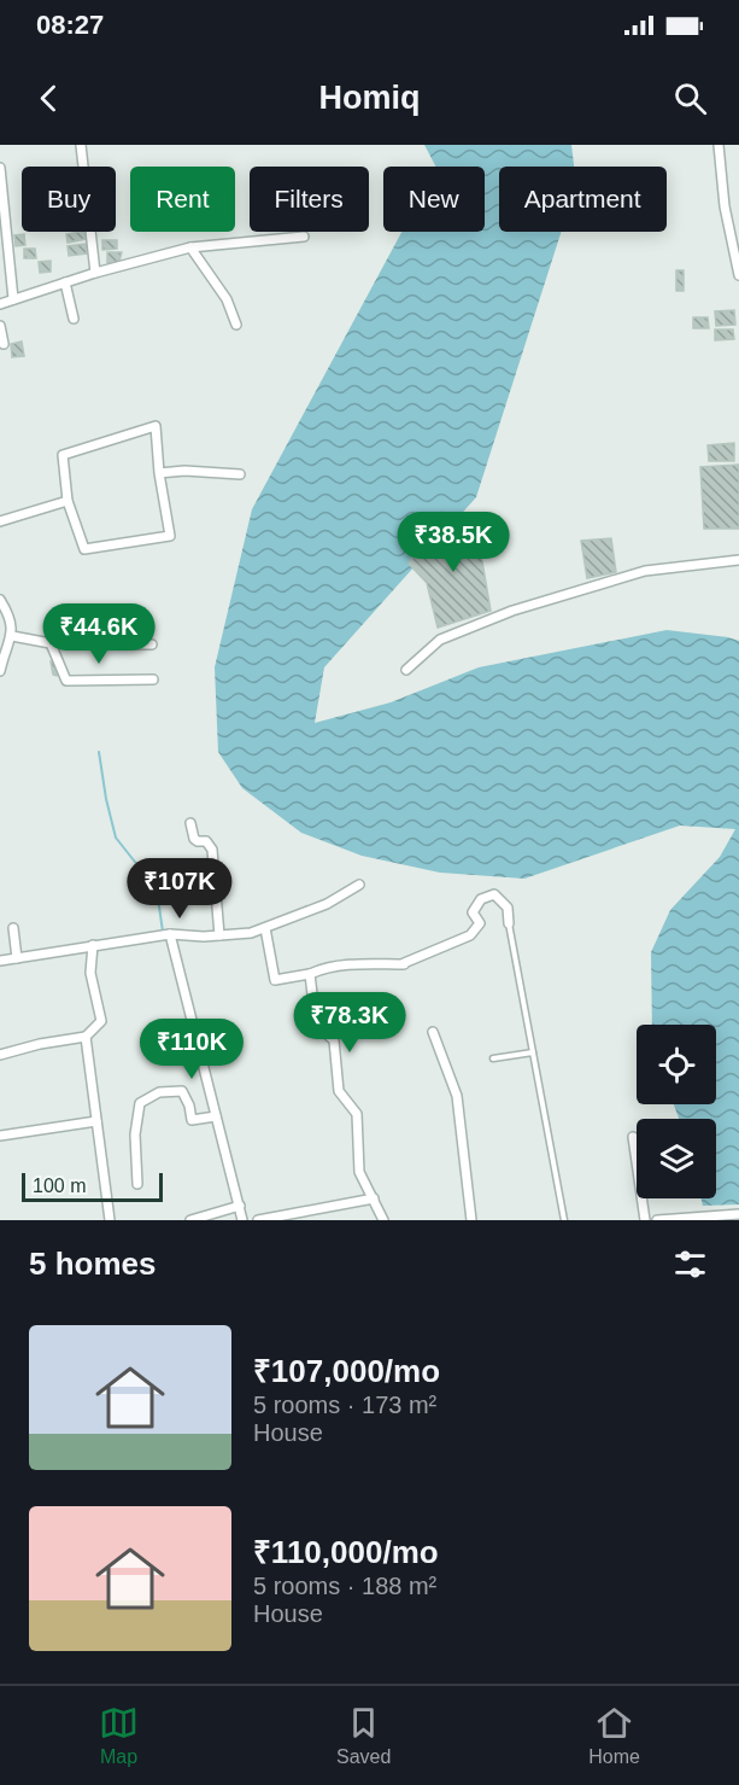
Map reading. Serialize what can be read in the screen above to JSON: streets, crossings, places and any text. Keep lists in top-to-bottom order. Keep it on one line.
{"scale_bar":"100 m","page":{"status":"08:27","header":"Homiq","chip":["Buy","Rent","Filters","New","Apartment"],"price":["₹38.5K","₹44.6K","₹107K","₹78.3K","₹110K"],"scale":"100 m","heading":"5 homes","list":[{"name":"₹107,000/mo","note":"5 rooms · 173 m² · House"},{"name":"₹110,000/mo","note":"5 rooms · 188 m² · House"}],"tabs":["Map","Saved","Home"]}}
